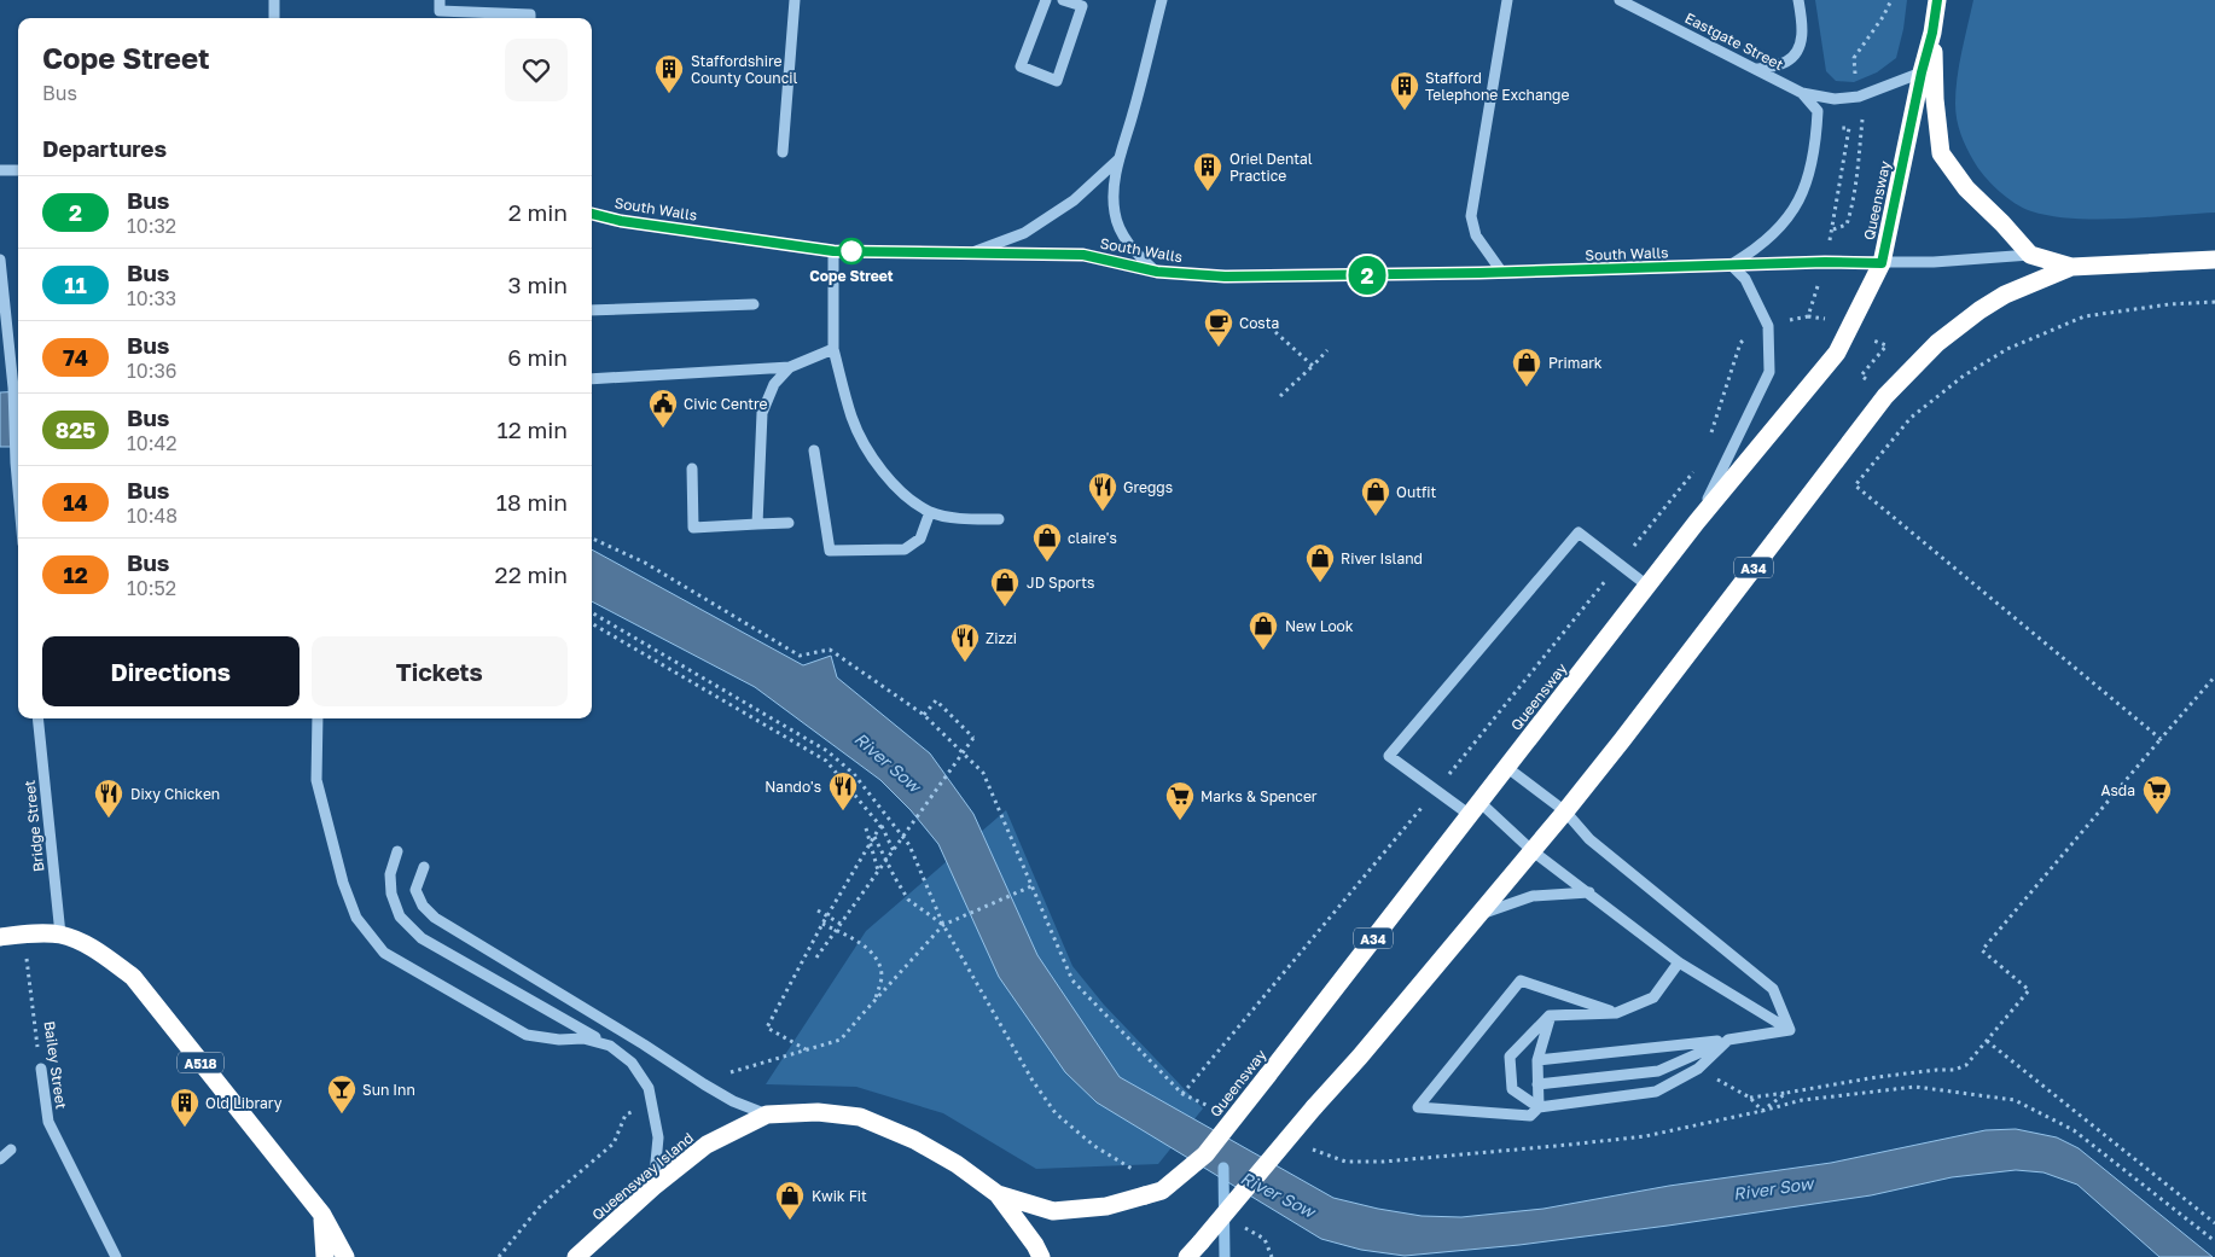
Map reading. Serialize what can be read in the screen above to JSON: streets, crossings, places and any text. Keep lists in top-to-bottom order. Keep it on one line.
{"streets":{"highway":["Queensway","A34","A518","Queensway Island"],"street":["Eastgate Street","South Walls","Bridge Street","Bailey Street"]},"crossings":[["Eastgate Street","Queensway"],["Queensway","South Walls"],["Queensway","Queensway Island"],["Bridge Street","A518"],["A518","Bailey Street"]],"water":["River Sow"],"places":{"building":["Staffordshire County Council","Stafford Telephone Exchange","Oriel Dental Practice","Old Library"],"other":["Cope Street"],"cafe":["Costa"],"shop":["Primark","Outfit","claire's","River Island","JD Sports","New Look","Kwik Fit"],"public building":["Civic Centre"],"restaurant":["Greggs","Zizzi","Nando's","Dixy Chicken"],"supermarket":["Asda","Marks & Spencer"],"bar":["Sun Inn"]},"lines":["bus line 2"],"page":{"on_map":"2","heading":[["Cope Street","Bus"],"Departures"],"list":[{"mark":"2","name":"Bus","note":"10:32","value":"2 min"},{"mark":"11","name":"Bus","note":"10:33","value":"3 min"},{"mark":"74","name":"Bus","note":"10:36","value":"6 min"},{"mark":"825","name":"Bus","note":"10:42","value":"12 min"},{"mark":"14","name":"Bus","note":"10:48","value":"18 min"},{"mark":"12","name":"Bus","note":"10:52","value":"22 min"}],"buttons":["Directions","Tickets"]}}
